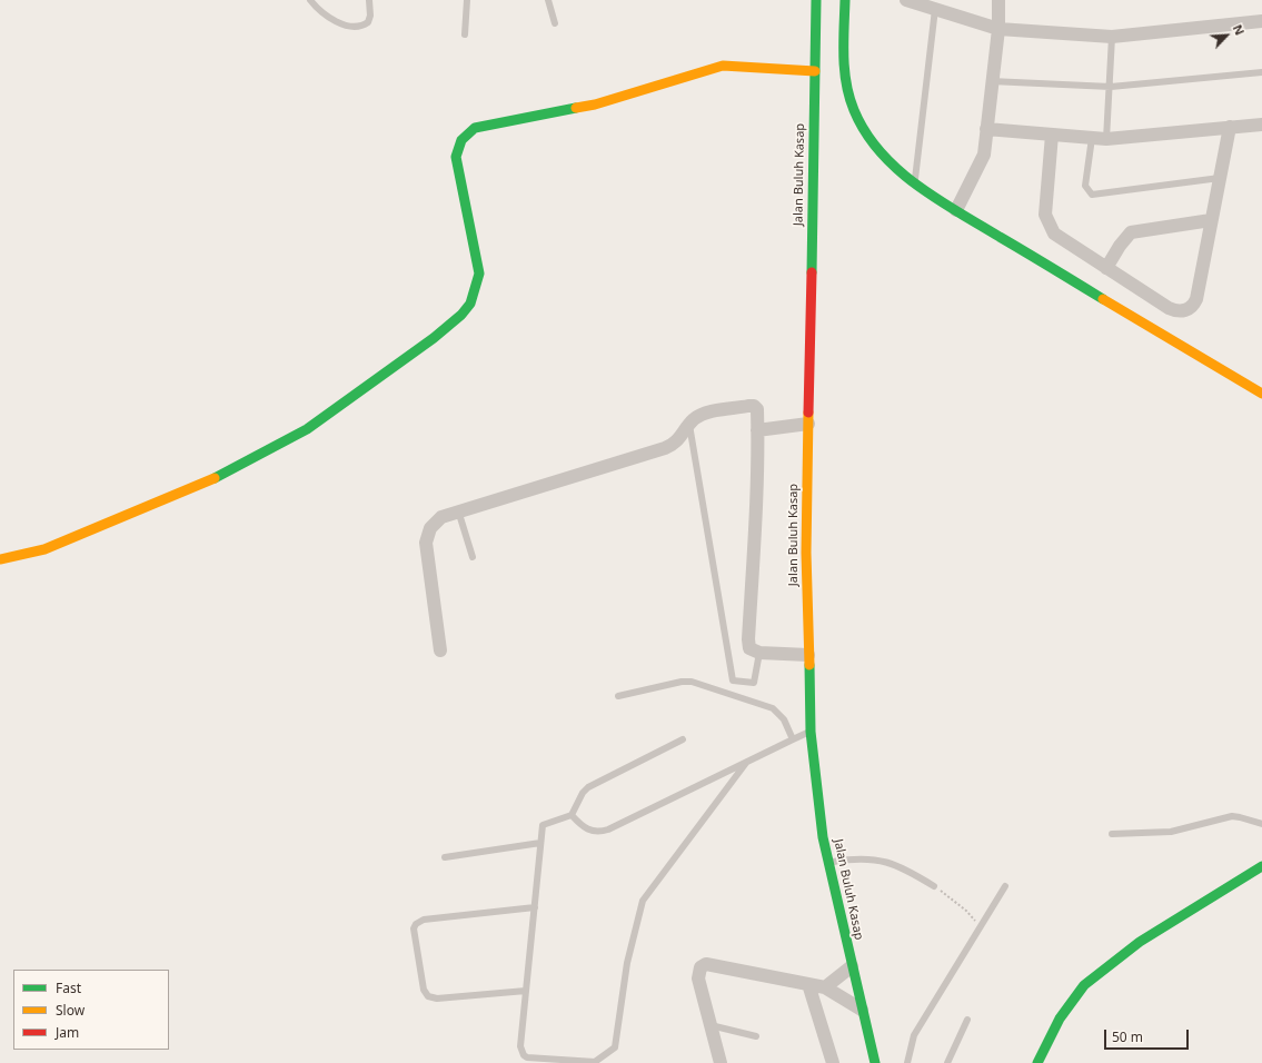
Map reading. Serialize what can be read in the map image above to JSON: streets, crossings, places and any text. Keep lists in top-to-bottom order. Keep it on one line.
{"streets":{"main road":["Jalan Buluh Kasap"]},"legend":["Fast","Slow","Jam"],"scale_bar":"50 m","north":"top right"}
